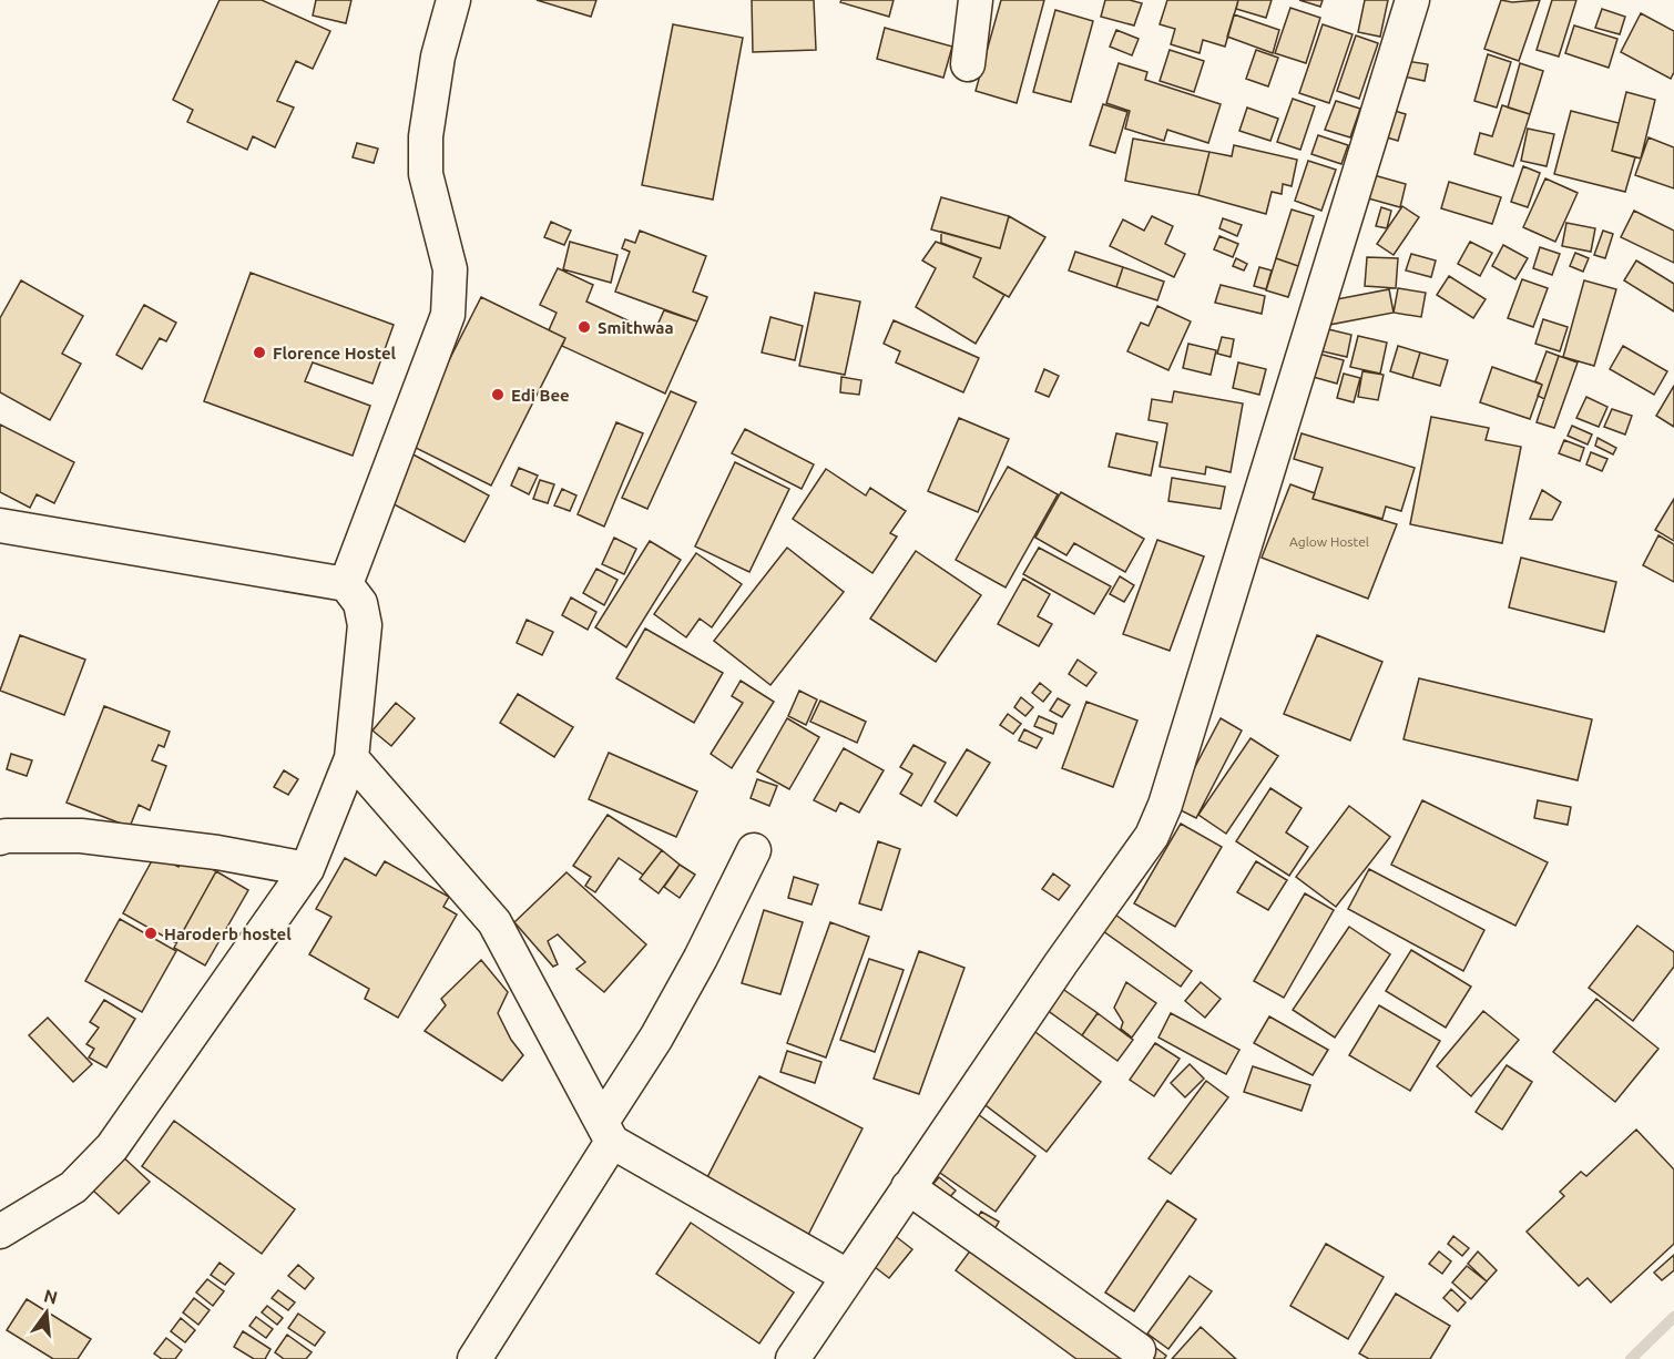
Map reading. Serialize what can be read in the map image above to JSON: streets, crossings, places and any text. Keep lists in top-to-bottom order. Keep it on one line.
{"places":["Smithwaa","Florence Hostel","Edi Bee","Haroderb hostel"],"house_numbers":["Aglow Hostel"],"north":"top"}
